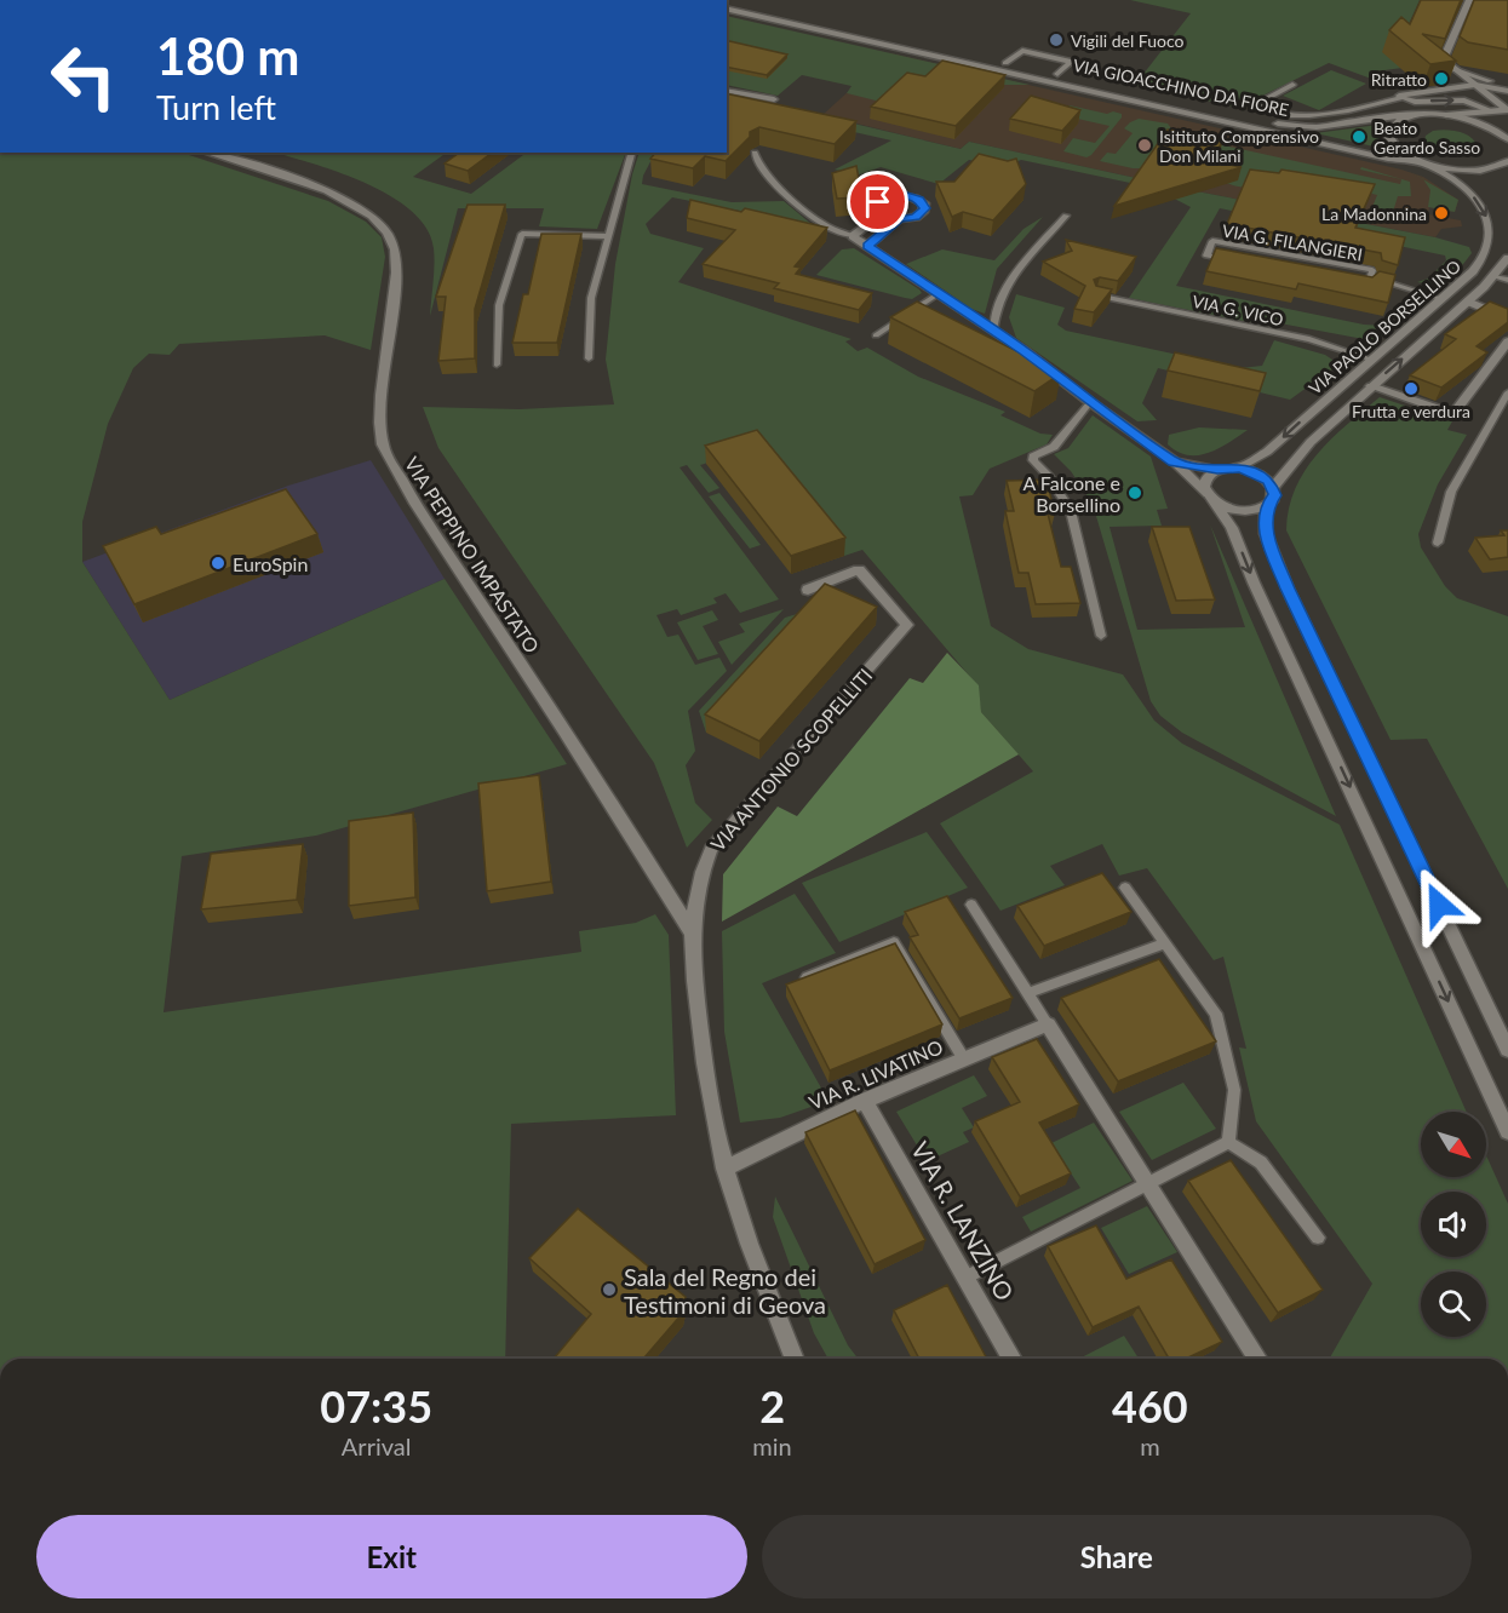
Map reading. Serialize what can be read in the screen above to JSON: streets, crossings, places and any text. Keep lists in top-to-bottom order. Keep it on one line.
{"streets":{"street":["VIA GIOACCHINO DA FIORE","VIA PAOLO BORSELLINO","VIA PEPPINO IMPASTATO","VIA ANTONIO SCOPELLITI","VIA R. LIVATINO","VIA R. LANZINO"],"lane":["VIA G. FILANGIERI","VIA G. VICO"]},"crossings":[["VIA GIOACCHINO DA FIORE","VIA PAOLO BORSELLINO"],["VIA G. VICO","VIA PAOLO BORSELLINO"],["VIA PEPPINO IMPASTATO","VIA ANTONIO SCOPELLITI"],["VIA ANTONIO SCOPELLITI","VIA R. LIVATINO"],["VIA R. LIVATINO","VIA R. LANZINO"]],"places":["Vigili del Fuoco","Ritratto","Beato Gerardo Sasso","Isitituto Comprensivo Don Milani","La Madonnina","Frutta e verdura","A Falcone e Borsellino","EuroSpin","Sala del Regno dei Testimoni di Geova"],"north":"bottom right","page":{"turn":["180 m","Turn left"],"eta":["07:35","Arrival","2","min","460","m"],"buttons":["Exit","Share"]}}
